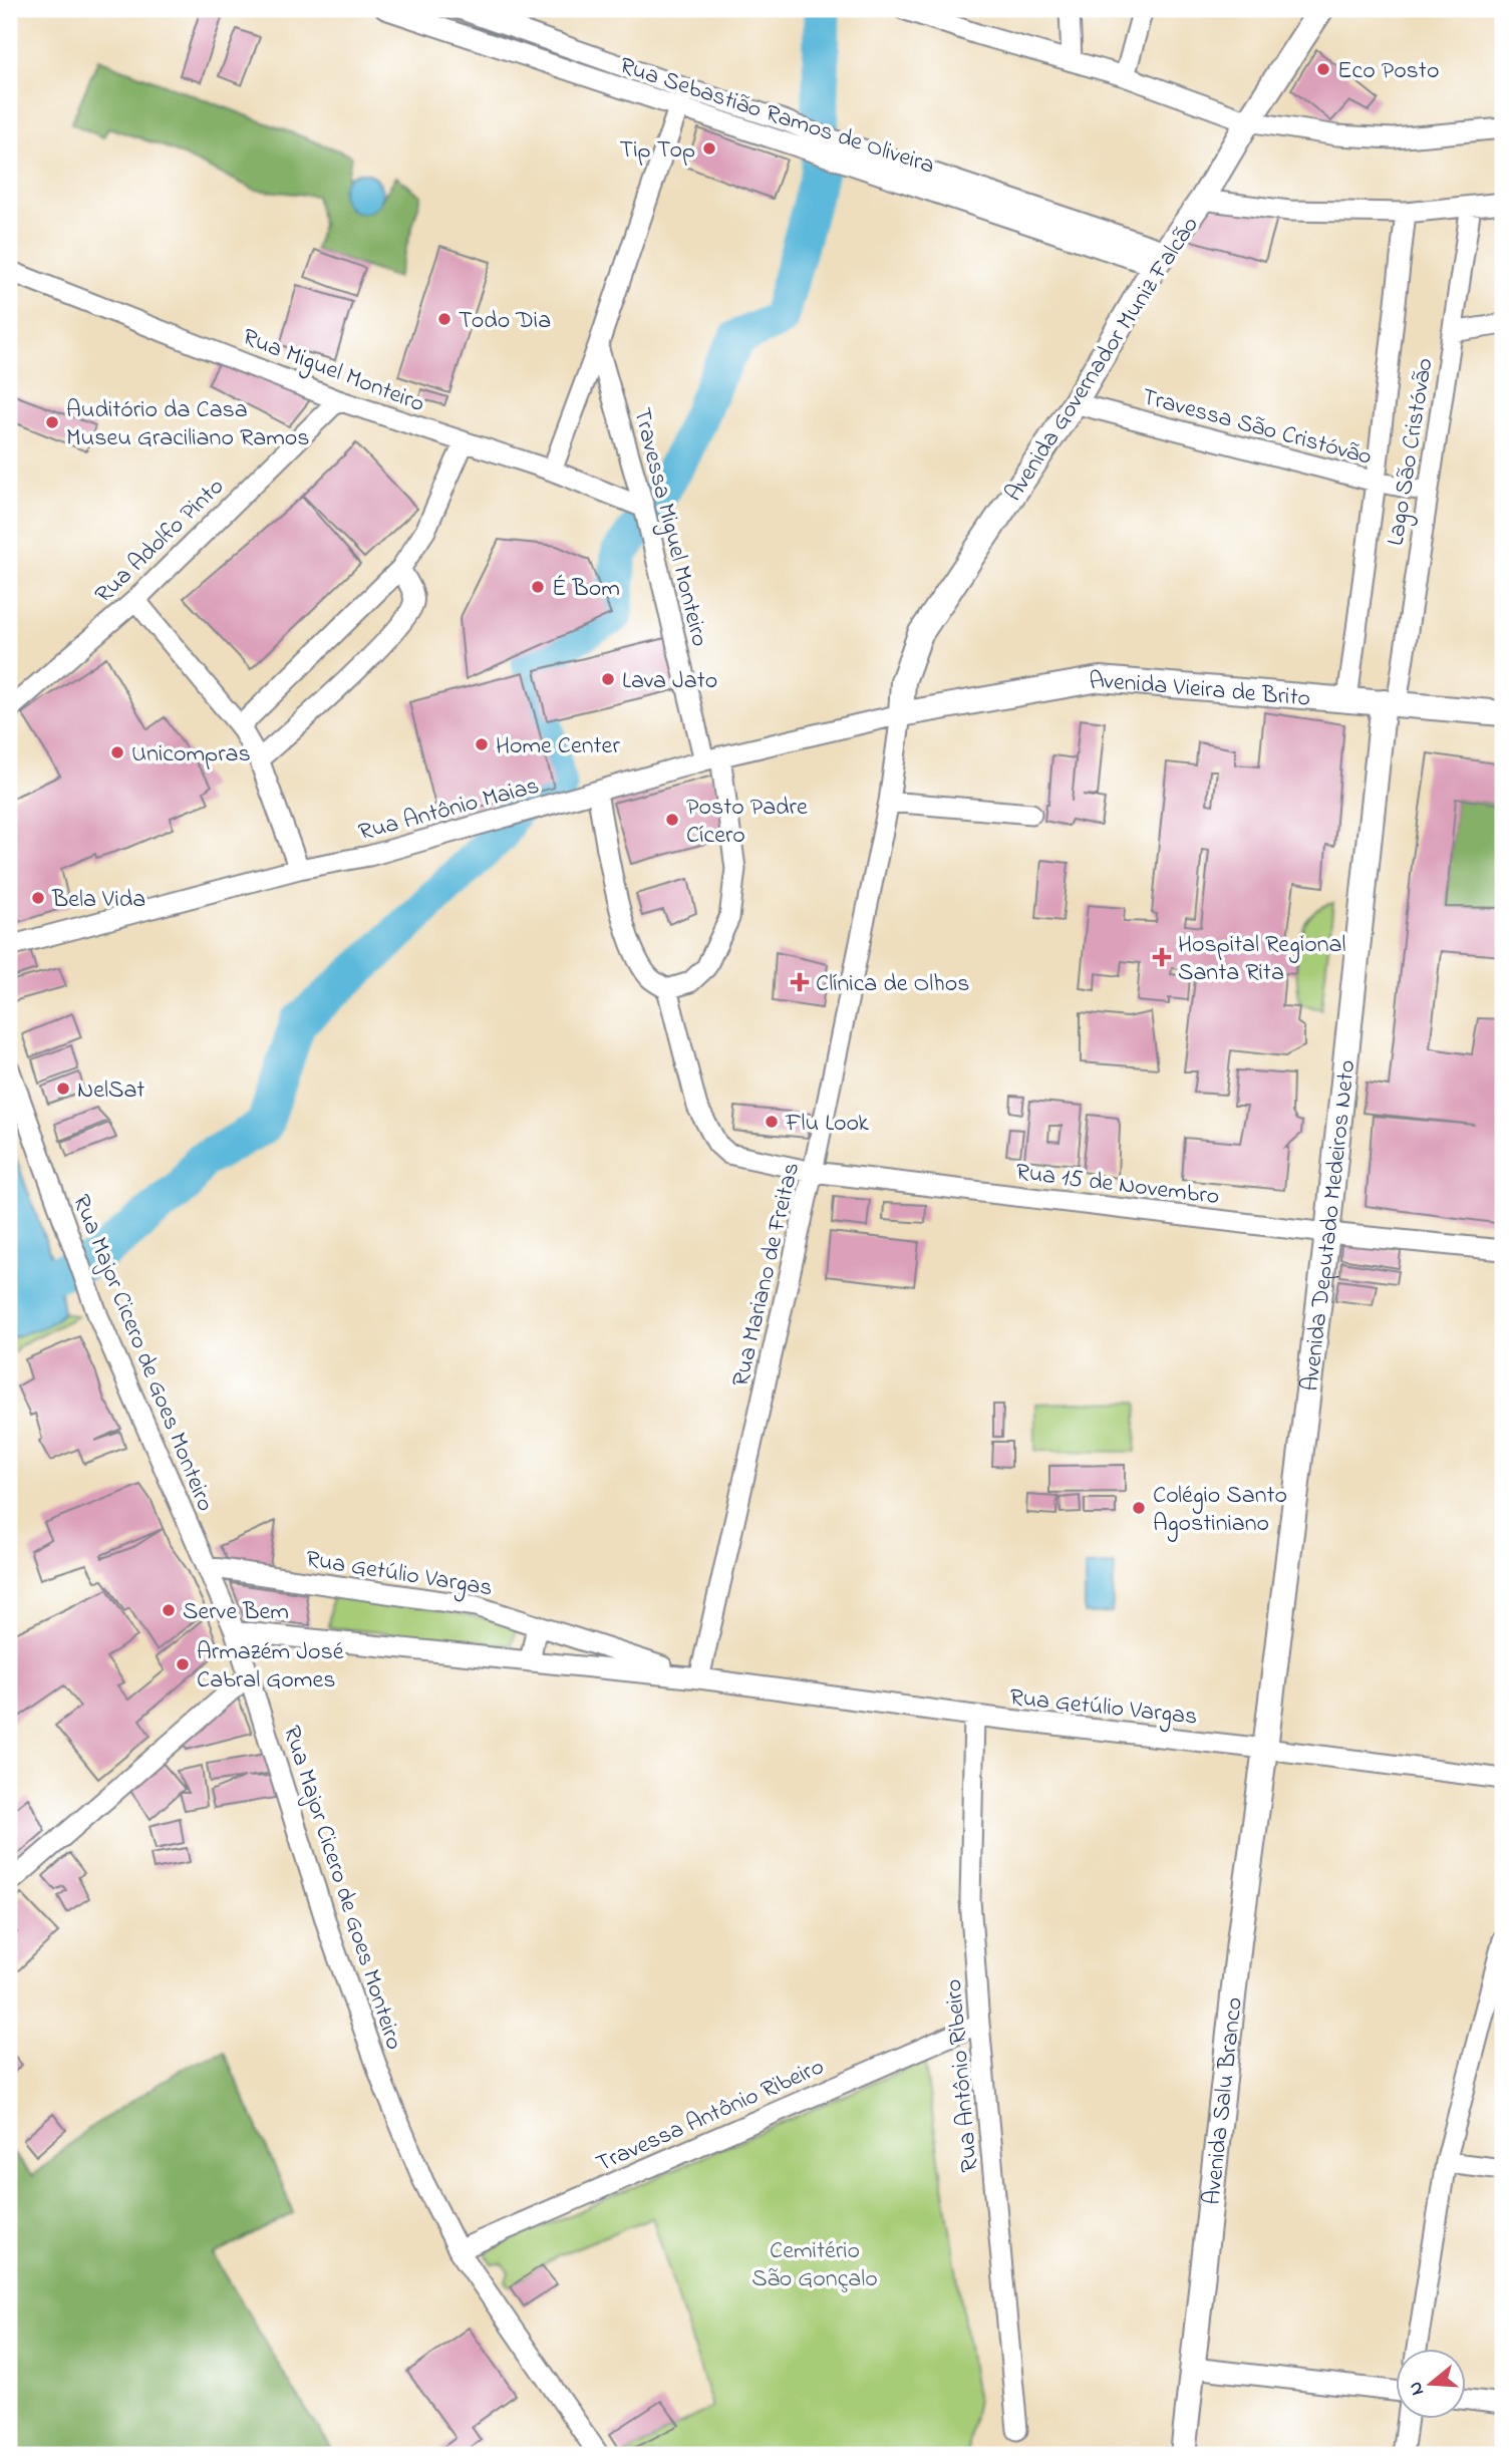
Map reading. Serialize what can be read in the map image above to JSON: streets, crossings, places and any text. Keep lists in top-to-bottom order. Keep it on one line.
{"streets":{"main road":["Avenida Governador Muniz Falcão","Avenida Vieira de Brito","Avenida Deputado Medeiros Neto","Avenida Salu Branco"],"street":["Rua Sebastião Ramos de Oliveira","Rua Miguel Monteiro","Travessa São Cristóvão","Lago São Cristóvão","Travessa Miguel Monteiro","Rua Adolfo Pinto","Rua Antônio Maias","Rua 15 de Novembro","Rua Mariano de Freitas","Rua Major Cicero de Goes Monteiro","Rua Getúlio Vargas","Rua Antônio Ribeiro","Travessa Antônio Ribeiro"]},"crossings":[["Rua Sebastião Ramos de Oliveira","Avenida Governador Muniz Falcão"],["Avenida Governador Muniz Falcão","Travessa São Cristóvão"],["Avenida Governador Muniz Falcão","Avenida Vieira de Brito"],["Avenida Governador Muniz Falcão","Rua Antônio Maias"],["Avenida Governador Muniz Falcão","Rua Mariano de Freitas"],["Rua Miguel Monteiro","Travessa Miguel Monteiro"],["Rua Miguel Monteiro","Rua Adolfo Pinto"],["Travessa São Cristóvão","Lago São Cristóvão"],["Lago São Cristóvão","Avenida Vieira de Brito"],["Lago São Cristóvão","Avenida Deputado Medeiros Neto"],["Travessa Miguel Monteiro","Rua Antônio Maias"],["Travessa Miguel Monteiro","Rua 15 de Novembro"],["Avenida Vieira de Brito","Rua Antônio Maias"],["Avenida Vieira de Brito","Avenida Deputado Medeiros Neto"],["Avenida Vieira de Brito","Rua Mariano de Freitas"],["Rua Antônio Maias","Rua Mariano de Freitas"],["Rua 15 de Novembro","Avenida Deputado Medeiros Neto"],["Rua 15 de Novembro","Rua Mariano de Freitas"],["Avenida Deputado Medeiros Neto","Rua Getúlio Vargas"],["Avenida Deputado Medeiros Neto","Avenida Salu Branco"],["Rua Mariano de Freitas","Rua Getúlio Vargas"],["Rua Major Cicero de Goes Monteiro","Rua Getúlio Vargas"],["Rua Major Cicero de Goes Monteiro","Travessa Antônio Ribeiro"],["Rua Getúlio Vargas","Rua Antônio Ribeiro"],["Rua Getúlio Vargas","Avenida Salu Branco"],["Rua Antônio Ribeiro","Travessa Antônio Ribeiro"]],"parks":["Cemitério São Gonçalo"],"places":{"other":["Eco Posto","Tip Top","Todo Dia","Auditório da Casa Museu Graciliano Ramos","É Bom","Lava Jato","Home Center","Unicompras","Posto Padre Cícero","Bela Vida","NelSat","Flu Look","Colégio Santo Agostiniano","Serve Bem","Armazém José Cabral Gomes"],"health":["Hospital Regional Santa Rita","Clínica de Olhos"]},"north":"left"}
